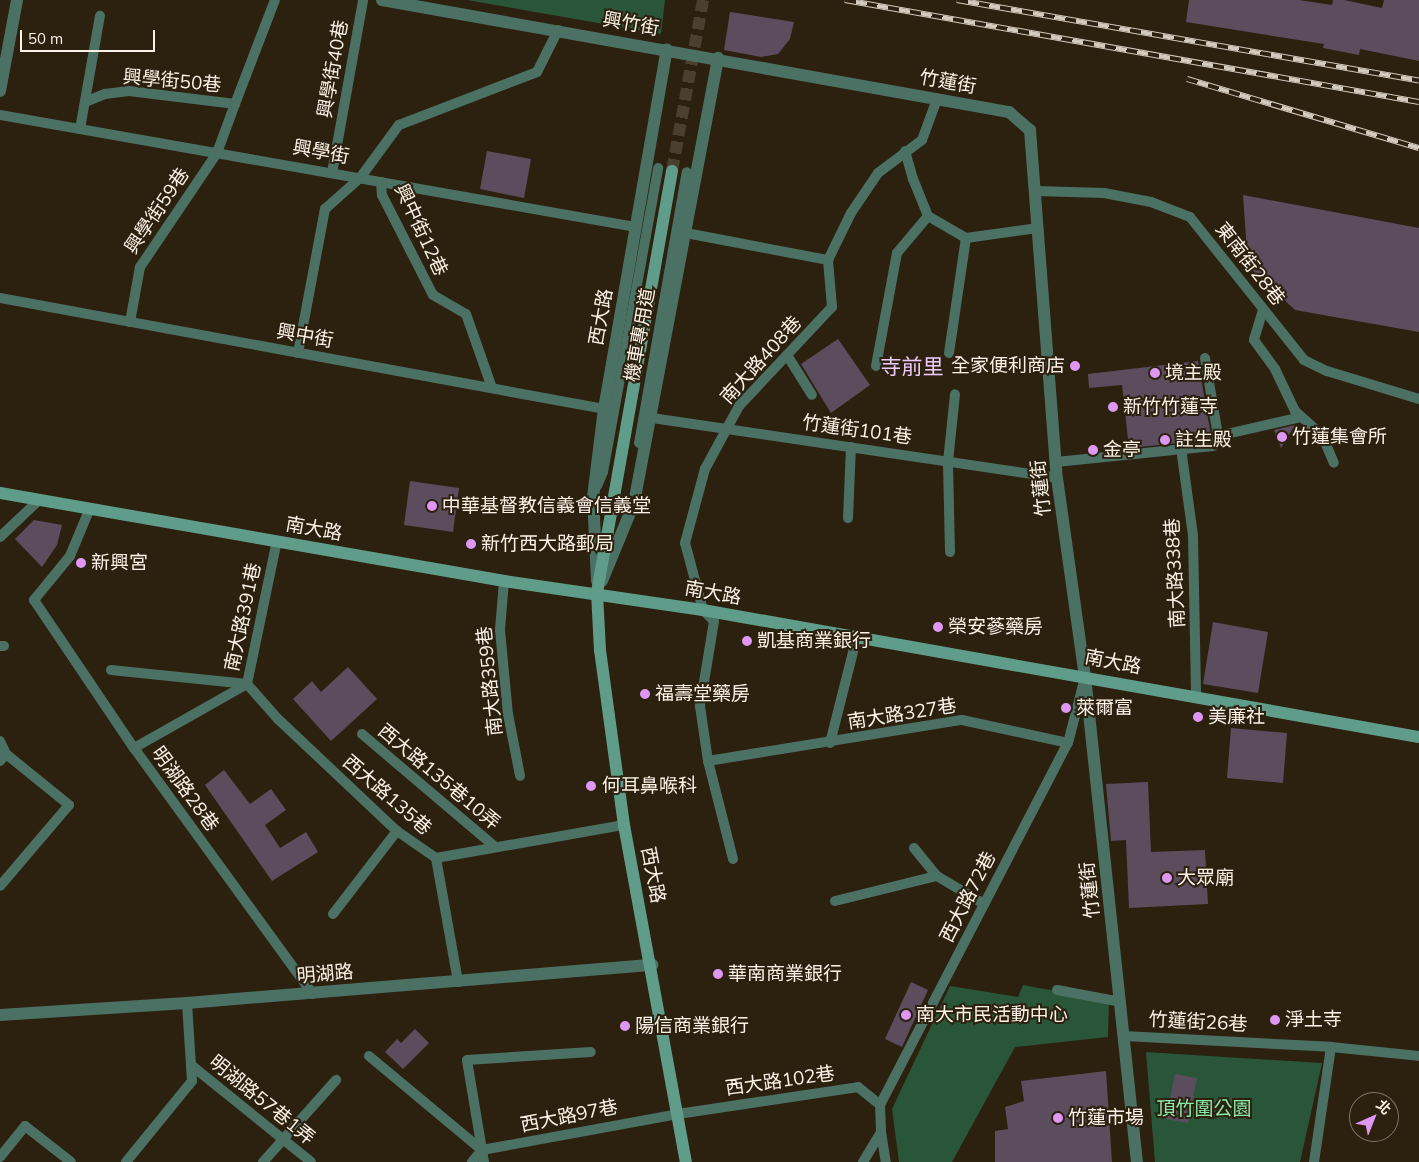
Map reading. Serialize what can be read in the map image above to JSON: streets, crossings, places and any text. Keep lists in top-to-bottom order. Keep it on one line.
{"streets":{"main road":["西大路","南大路"],"street":["興竹街","竹蓮街","明湖路"],"lane":["興學街40巷","興學街50巷","興學街","興學街59巷","興中街12巷","東南街28巷","機車專用道","興中街","南大路408巷","竹蓮街101巷","南大路338巷","南大路391巷","南大路359巷","南大路327巷","西大路135巷10弄","明湖路28巷","西大路135巷","西大路72巷","竹蓮街26巷","西大路102巷","明湖路57巷1弄","西大路97巷"]},"crossings":[["興竹街","竹蓮街"],["興竹街","西大路"],["興學街40巷","興學街"],["興學街50巷","興學街"],["興學街50巷","興學街59巷"],["竹蓮街","東南街28巷"],["竹蓮街","西大路"],["竹蓮街","竹蓮街101巷"],["竹蓮街","南大路"],["竹蓮街","西大路72巷"],["竹蓮街","竹蓮街26巷"],["興學街","興學街59巷"],["興學街","興中街12巷"],["興學街","西大路"],["興學街59巷","興中街"],["興中街12巷","興中街"],["西大路","機車專用道"],["西大路","興中街"],["西大路","竹蓮街101巷"],["西大路","南大路"],["西大路","西大路135巷"],["西大路","明湖路"],["西大路","西大路102巷"],["西大路","西大路97巷"],["南大路408巷","竹蓮街101巷"],["南大路408巷","南大路"],["南大路","南大路338巷"],["南大路","南大路391巷"],["南大路","南大路359巷"],["南大路","南大路327巷"],["南大路","明湖路28巷"],["南大路","西大路72巷"],["南大路391巷","西大路135巷"],["南大路327巷","西大路72巷"],["西大路135巷10弄","西大路135巷"],["明湖路28巷","明湖路"],["西大路72巷","西大路102巷"],["西大路102巷","西大路97巷"]],"districts":["寺前里"],"parks":["頂竹圍公園"],"places":["全家便利商店","境主殿","新竹竹蓮寺","竹蓮集會所","註生殿","金亭","中華基督教信義會信義堂","新竹西大路郵局","新興宮","榮安蔘藥房","凱基商業銀行","福壽堂藥房","萊爾富","美廉社","何耳鼻喉科","大眾廟","華南商業銀行","南大市民活動中心","淨土寺","陽信商業銀行","竹蓮市場"],"scale_bar":"50 m","north":"top right"}
